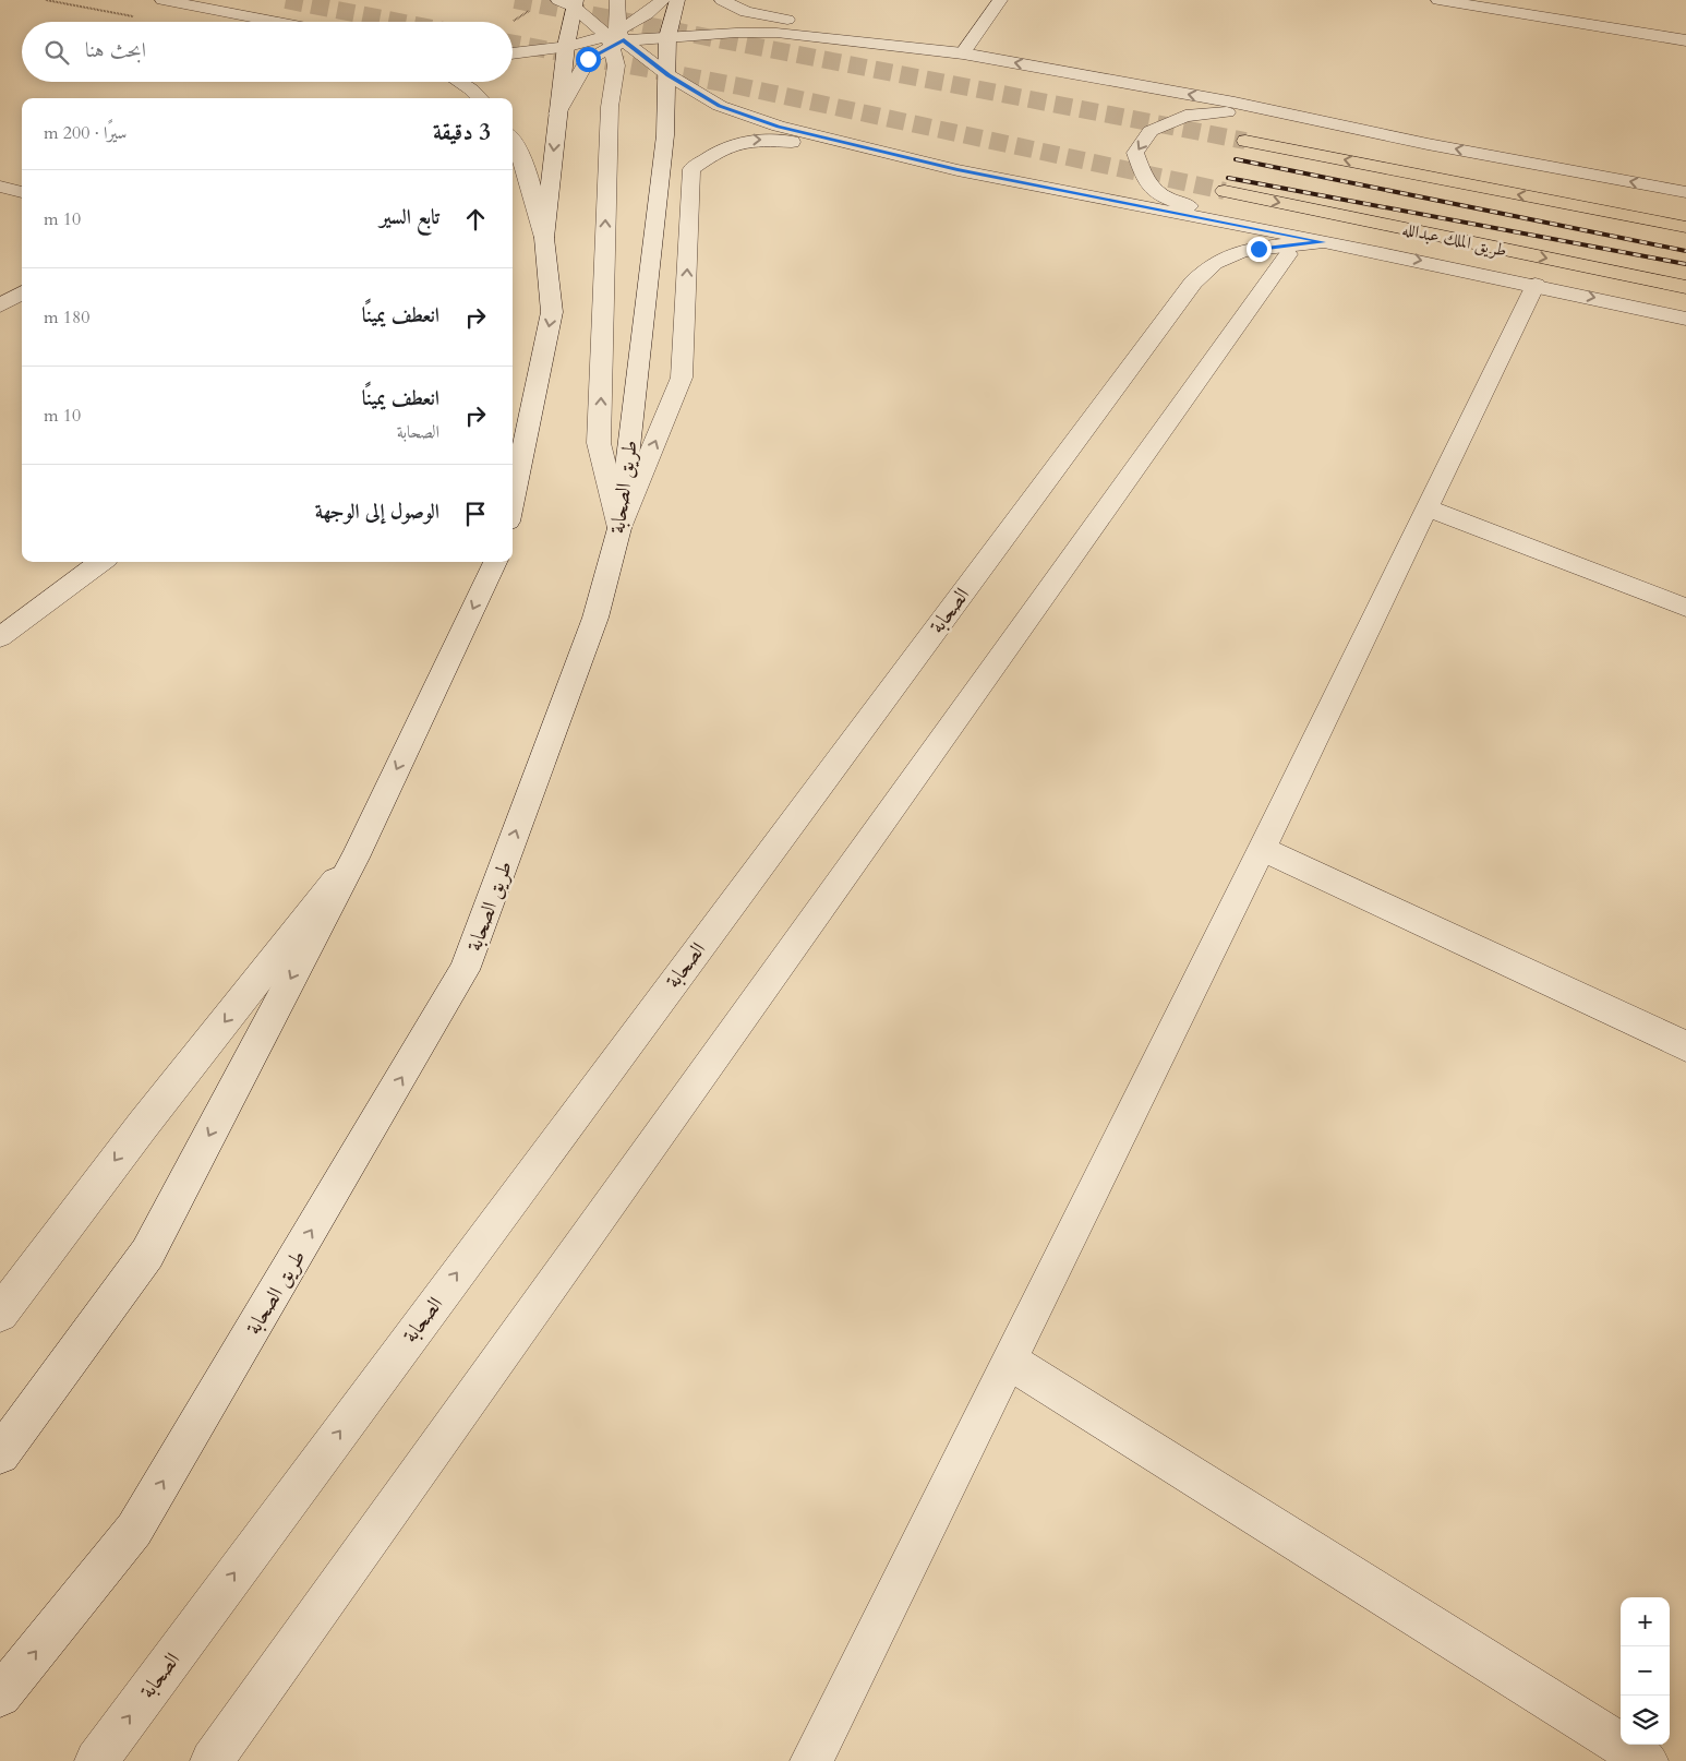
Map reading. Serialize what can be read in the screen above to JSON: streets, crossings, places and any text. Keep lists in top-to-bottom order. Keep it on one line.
{"streets":{"highway":["طريق الملك عبدالله"],"street":["طريق الصحابة","الصحابة"]},"page":{"search":"ابحث هنا","heading":["3 دقيقة","سيرًا · 200 m"],"list":[["تابع السير","10 m"],["انعطف يمينًا","180 m"],["انعطف يمينًا","الصحابة","10 m"],"الوصول إلى الوجهة"],"map_buttons":["+","−"]}}
